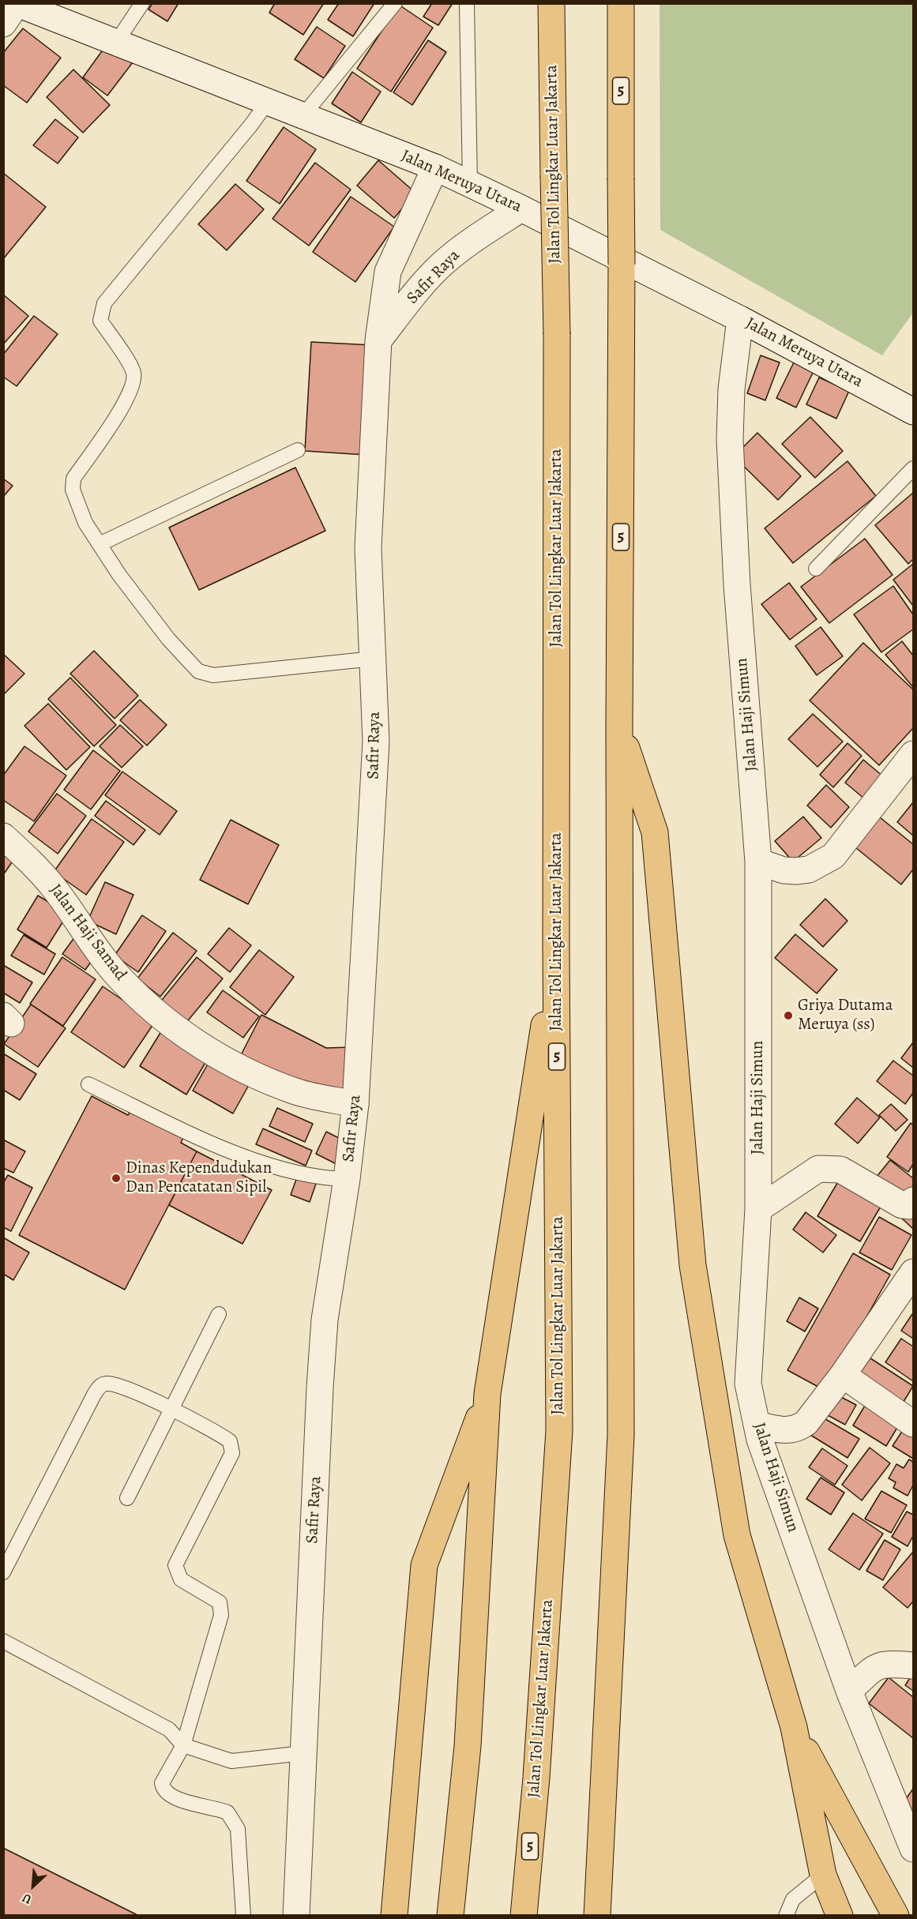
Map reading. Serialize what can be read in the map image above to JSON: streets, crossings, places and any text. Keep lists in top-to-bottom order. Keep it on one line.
{"streets":{"highway":["5","Jalan Tol Lingkar Luar Jakarta"],"street":["Jalan Meruya Utara","Safir Raya","Jalan Haji Simun","Jalan Haji Samad"]},"crossings":[["Jalan Meruya Utara","Safir Raya"],["Jalan Meruya Utara","Jalan Haji Simun"],["Safir Raya","Jalan Haji Samad"]],"places":["Griya Dutama Meruya (ss)","Dinas Kependudukan Dan Pencatatan Sipil"],"north":"bottom left"}
